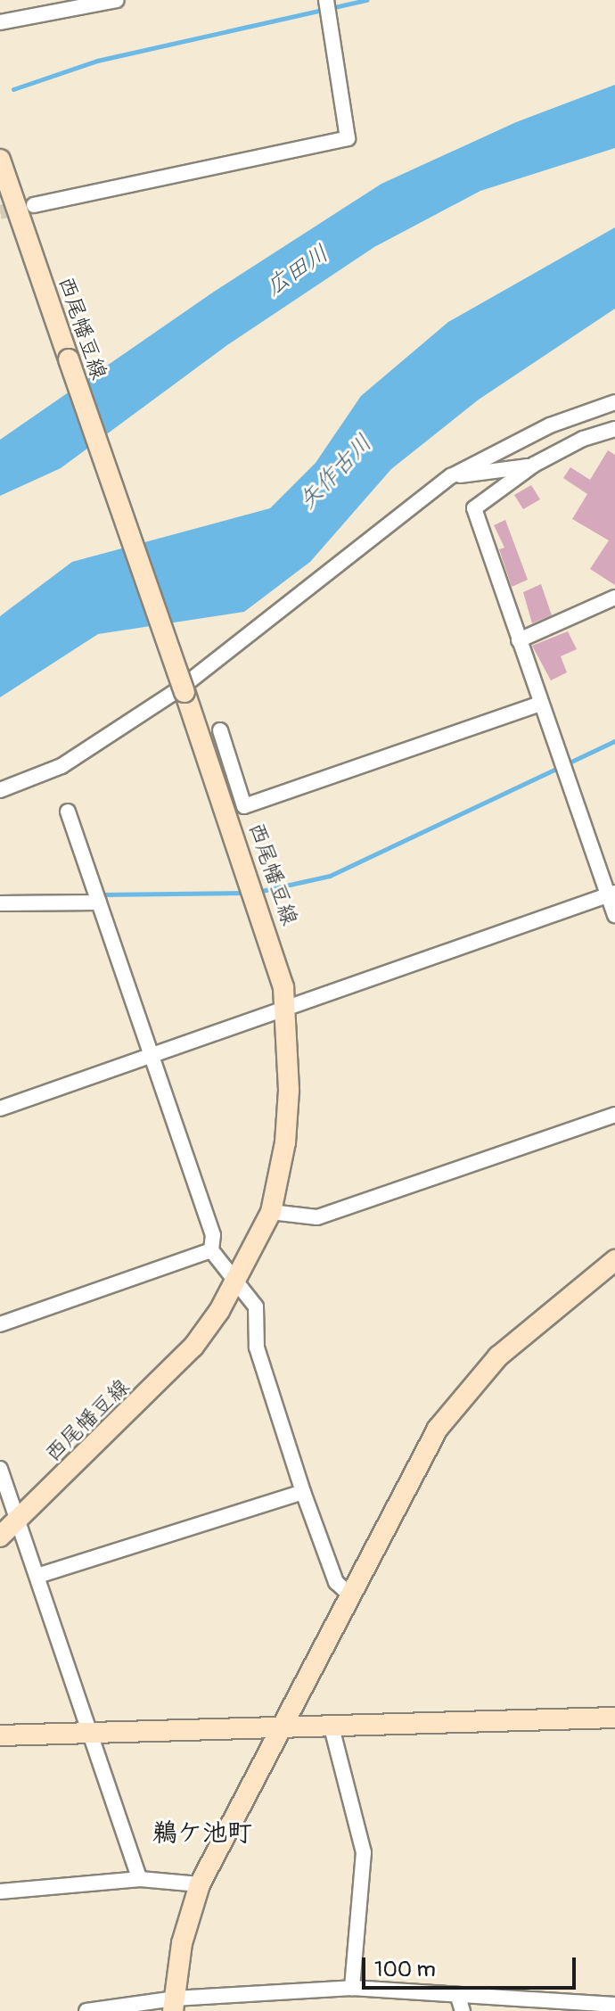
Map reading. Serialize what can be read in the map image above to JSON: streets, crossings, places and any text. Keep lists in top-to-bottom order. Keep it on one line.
{"streets":{"main road":["西尾幡豆線"]},"districts":["鵜ケ池町"],"water":["広田川","矢作古川"],"scale_bar":"100 m"}
